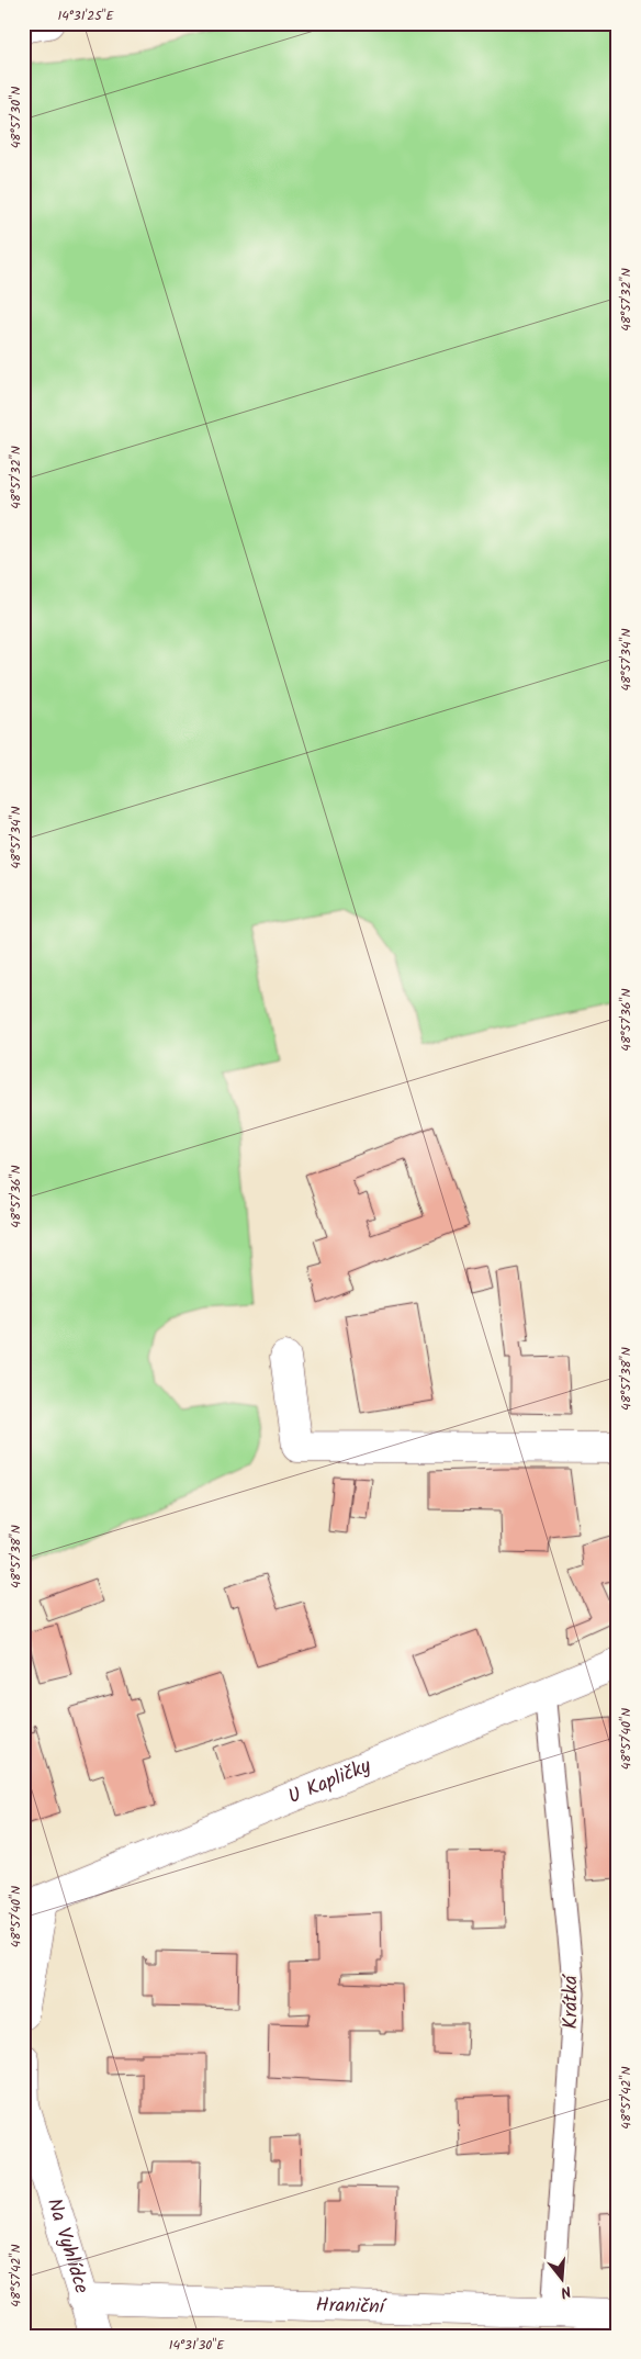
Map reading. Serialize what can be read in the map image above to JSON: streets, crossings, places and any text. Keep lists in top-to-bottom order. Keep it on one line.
{"streets":{"street":["U Kapličky","Na Vyhlídce","Hraniční"],"lane":["Krátká"]},"crossings":[["U Kapličky","Krátká"],["Krátká","Hraniční"],["Na Vyhlídce","Hraniční"]],"north":"bottom","coordinates":["14°31'25\"E","48°57'30\"N","48°57'32\"N","48°57'34\"N","48°57'36\"N","48°57'38\"N","48°57'40\"N","48°57'42\"N","14°31'30\"E"]}
